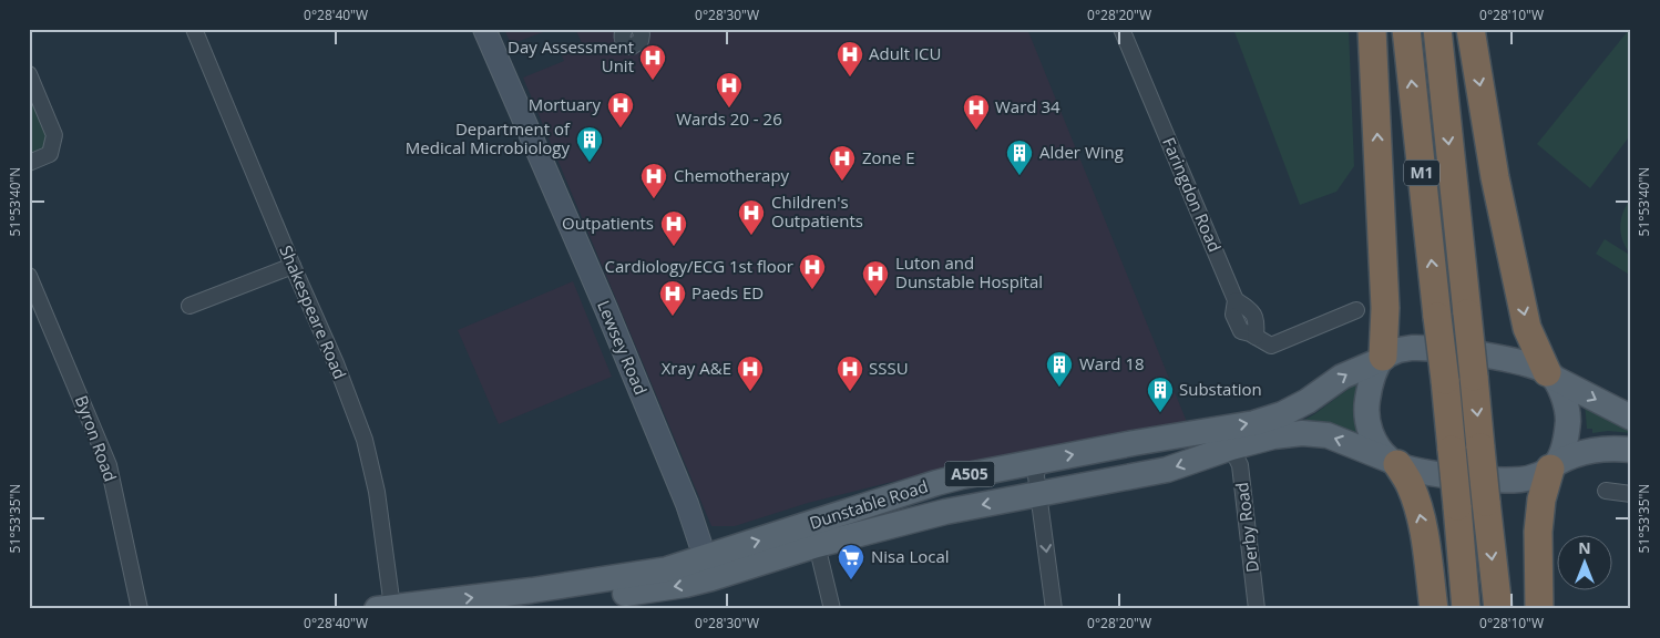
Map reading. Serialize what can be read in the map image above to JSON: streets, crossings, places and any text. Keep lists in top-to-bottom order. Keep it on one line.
{"streets":{"highway":["M1"],"main road":["A505","Dunstable Road"],"street":["Faringdon Road","Shakespeare Road","Lewsey Road","Byron Road","Derby Road"]},"crossings":[["Shakespeare Road","Dunstable Road"],["Lewsey Road","Dunstable Road"],["Dunstable Road","Derby Road"]],"places":{"hospital":["Adult ICU","Day Assessment Unit","Wards 20 - 26","Mortuary","Ward 34","Zone E","Chemotherapy","Children's Outpatients","Outpatients","Cardiology/ECG 1st floor","Luton and Dunstable Hospital","Paeds ED","Xray A&E","SSSU"],"building":["Department of Medical Microbiology","Alder Wing","Ward 18","Substation"],"supermarket":["Nisa Local"]},"north":"top","coordinates":["0°28'40\"W","0°28'30\"W","0°28'20\"W","0°28'10\"W","51°53'40\"N","51°53'35\"N"]}
